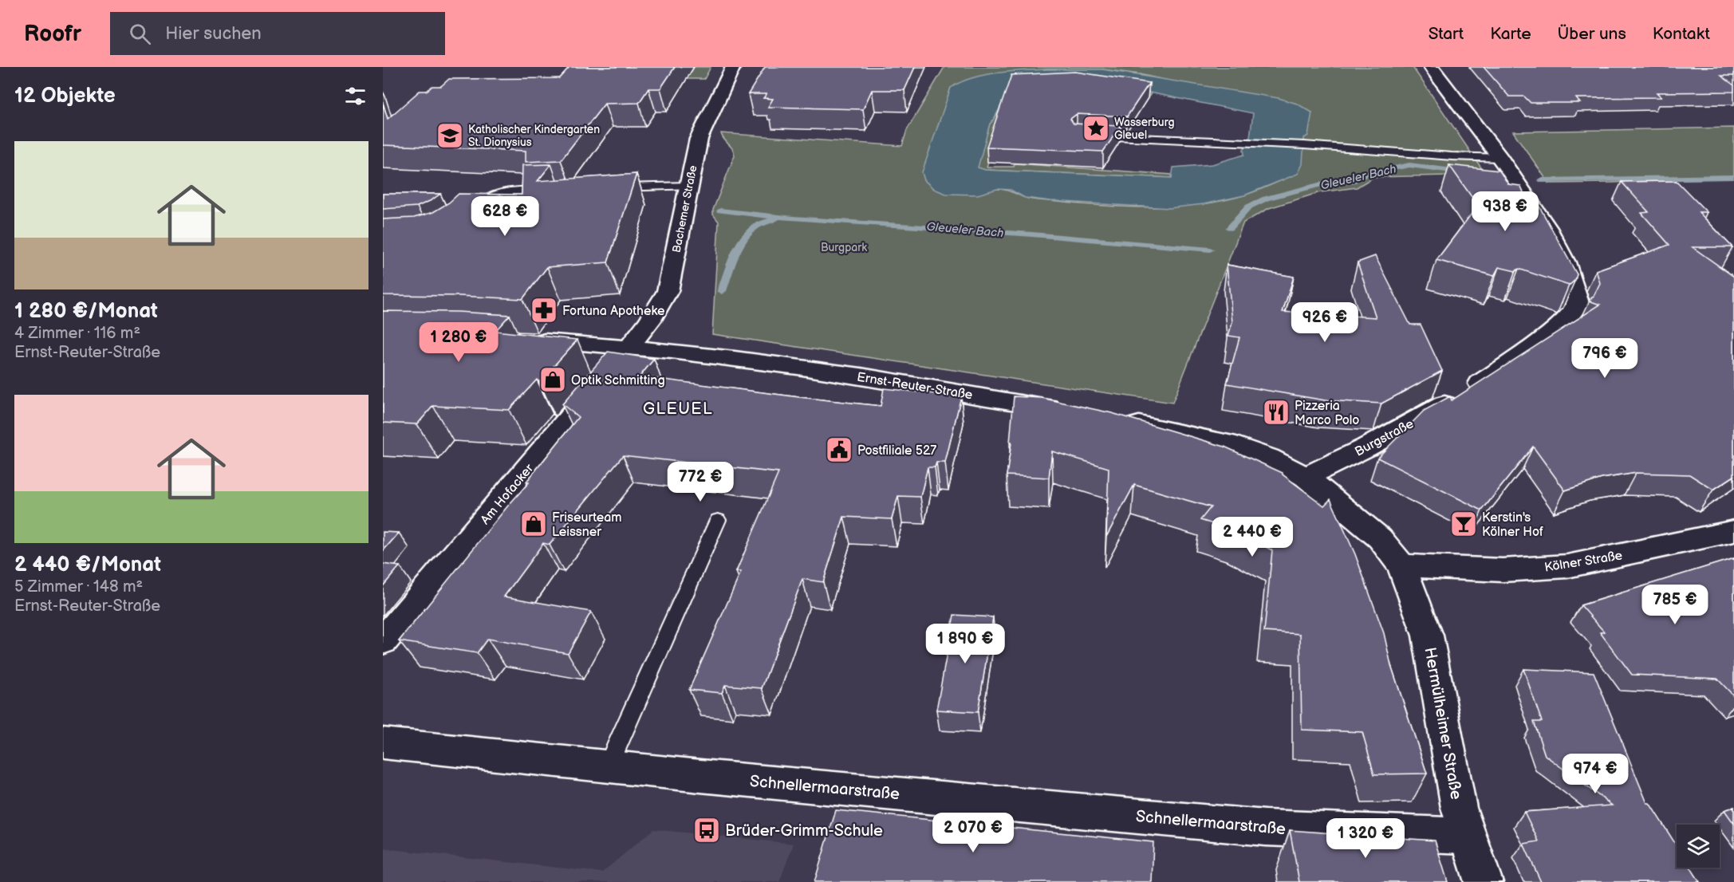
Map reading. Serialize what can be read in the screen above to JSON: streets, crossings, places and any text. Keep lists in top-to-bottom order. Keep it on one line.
{"streets":{"street":["Bachemer Straße","Ernst-Reuter-Straße","Burgstraße","Am Hofacker","Kölner Straße","Hermülheimer Straße","Schnellermaarstraße"]},"crossings":[["Bachemer Straße","Ernst-Reuter-Straße"],["Bachemer Straße","Am Hofacker"],["Ernst-Reuter-Straße","Am Hofacker"],["Kölner Straße","Hermülheimer Straße"],["Hermülheimer Straße","Schnellermaarstraße"]],"districts":["GLEUEL"],"water":["Gleueler Bach"],"parks":["Burgpark"],"places":{"place":["Wasserburg Gleuel"],"school or university":["Katholischer Kindergarten St. Dionysius"],"pharmacy":["Fortuna Apotheke"],"shop":["Optik Schmitting","Friseurteam Leissner"],"restaurant":["Pizzeria Marco Polo"],"public building":["Postfiliale 527"],"bar":["Kerstin's Kölner Hof"],"bus stop":["Brüder-Grimm-Schule"]},"page":{"header":"Roofr","search":"Hier suchen","nav":["Start","Karte","Über uns","Kontakt"],"heading":"12 Objekte","list":[{"name":"1 280 €/Monat","note":"4 Zimmer · 116 m² · Ernst-Reuter-Straße"},{"name":"2 440 €/Monat","note":"5 Zimmer · 148 m² · Ernst-Reuter-Straße"}],"price":["938 €","628 €","926 €","1 280 €","796 €","772 €","2 440 €","785 €","1 890 €","974 €","2 070 €","1 320 €"]}}
